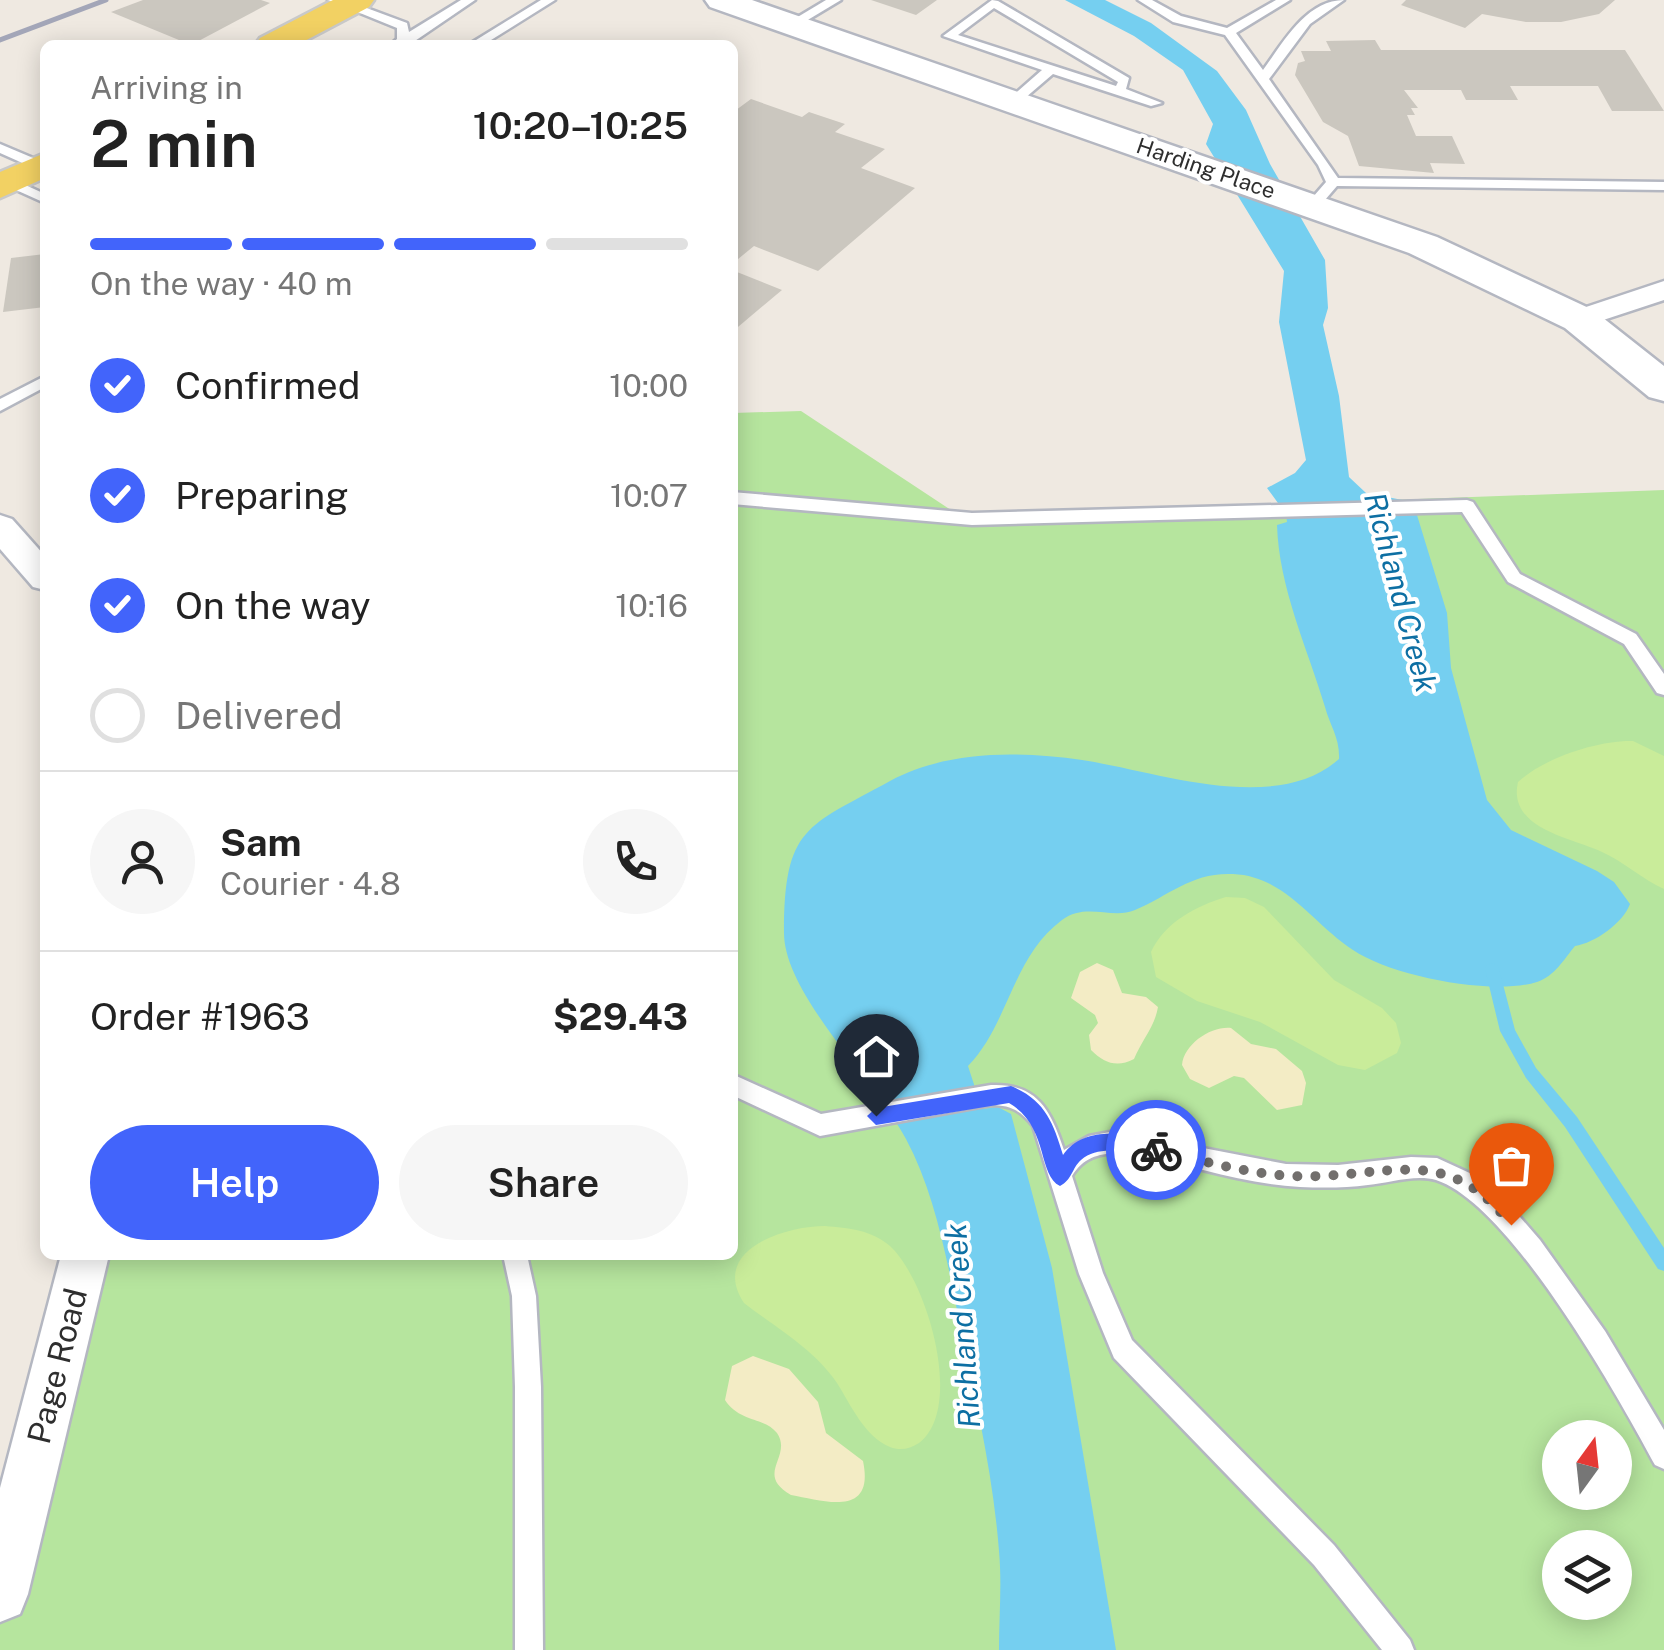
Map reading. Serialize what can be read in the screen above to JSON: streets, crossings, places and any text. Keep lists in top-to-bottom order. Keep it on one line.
{"streets":{"main road":["Harding Place"],"street":["Page Road"]},"water":["Richland Creek"],"north":"top","page":{"heading":["2 min","Arriving in","10:20–10:25"],"panel":["Sam","Courier · 4.8","Order #1963","$29.43"],"bar":"On the way · 40 m","list":[["Confirmed","10:00"],["Preparing","10:07"],["On the way","10:16"],"Delivered"],"buttons":["Help","Share"]}}
